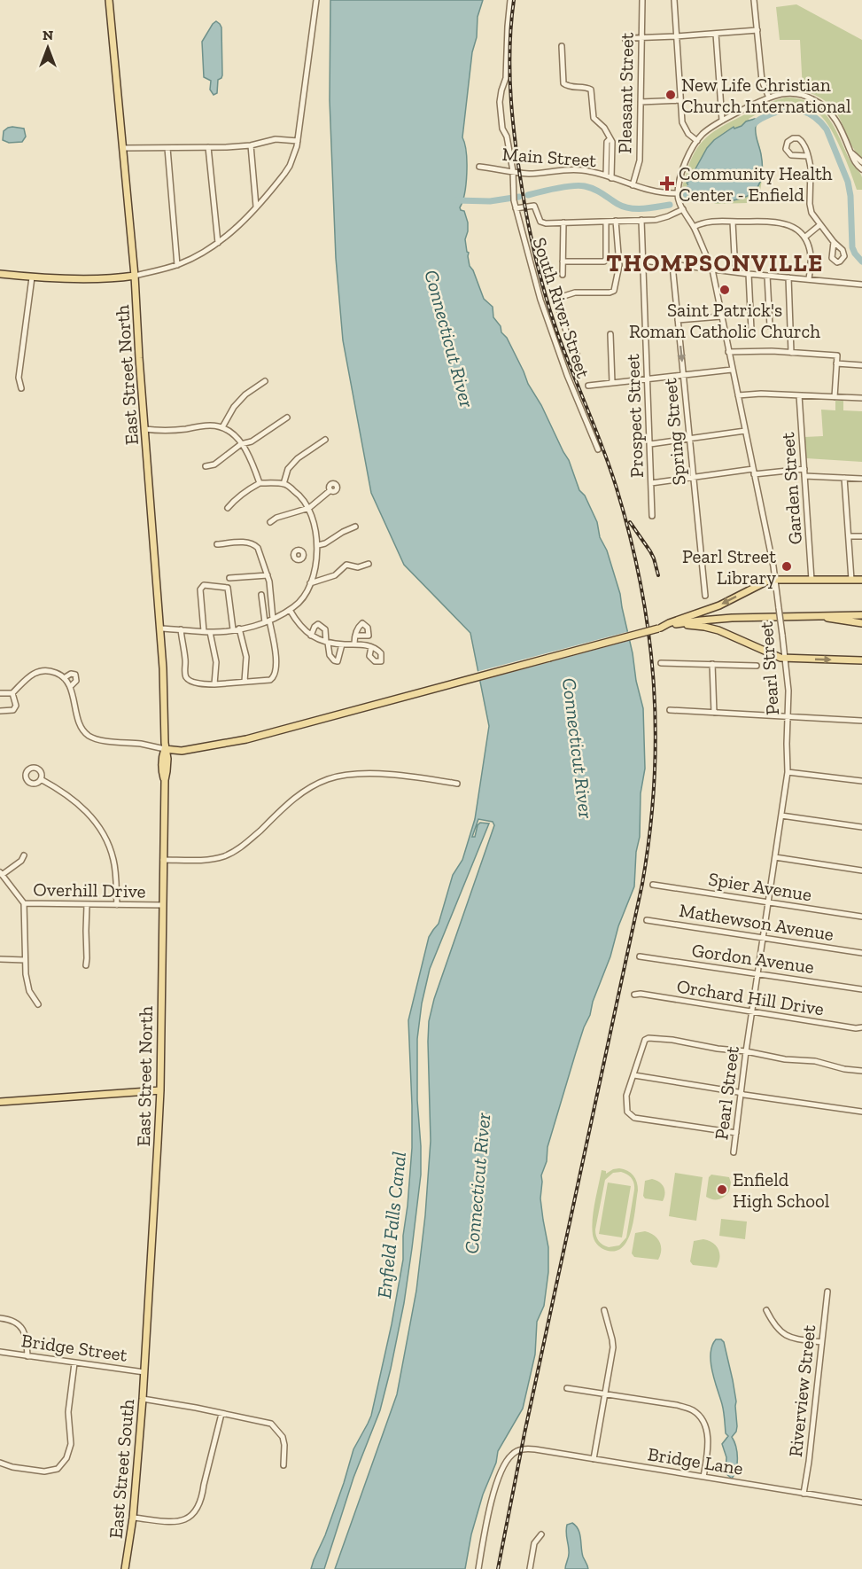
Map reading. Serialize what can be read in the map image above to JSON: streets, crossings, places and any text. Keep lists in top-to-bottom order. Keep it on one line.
{"streets":{"main road":["East Street North","East Street South"],"street":["Pleasant Street","Main Street","South River Street","Prospect Street","Spring Street","Garden Street","Pearl Street","Spier Avenue","Overhill Drive","Mathewson Avenue","Gordon Avenue","Orchard Hill Drive","Bridge Street","Riverview Street","Bridge Lane"]},"crossings":[["Pleasant Street","Main Street"],["Main Street","South River Street"],["Main Street","Pearl Street"],["East Street North","Overhill Drive"],["East Street North","Bridge Street"],["East Street North","East Street South"],["Pearl Street","Spier Avenue"],["Pearl Street","Mathewson Avenue"],["Pearl Street","Gordon Avenue"],["Pearl Street","Orchard Hill Drive"],["Bridge Street","East Street South"],["Riverview Street","Bridge Lane"]],"districts":["THOMPSONVILLE"],"water":["Connecticut River","Enfield Falls Canal"],"places":{"other":["New Life Christian Church International","Saint Patrick's Roman Catholic Church","Pearl Street Library","Enfield High School"],"health":["Community Health Center - Enfield"]},"north":"top"}
